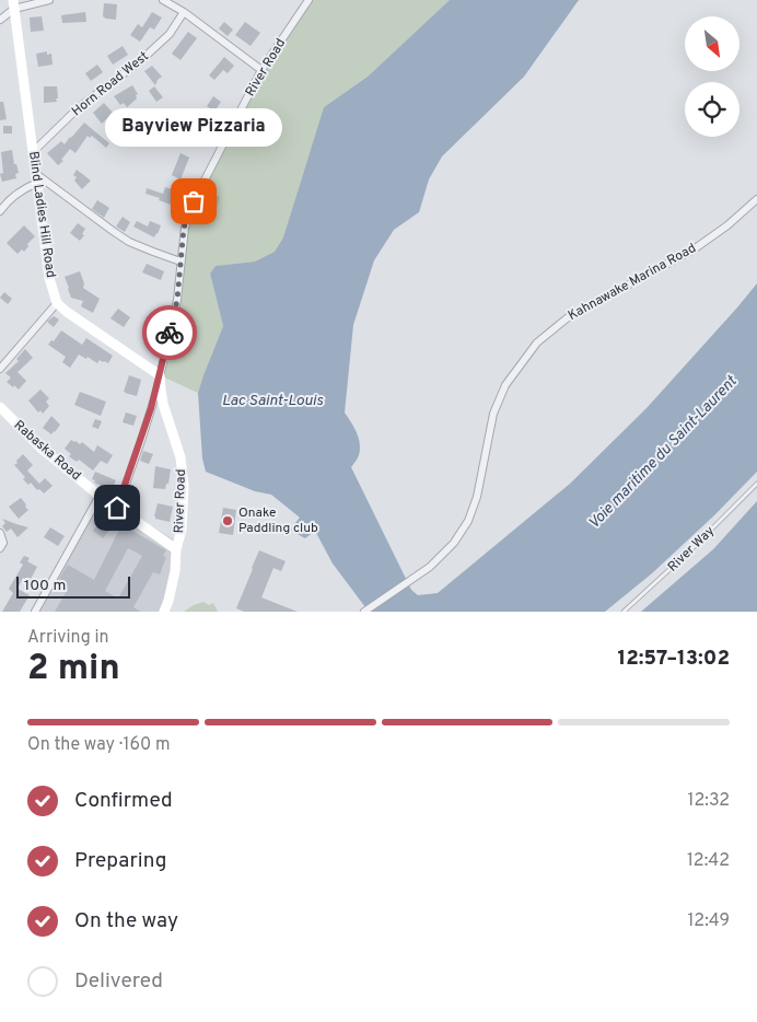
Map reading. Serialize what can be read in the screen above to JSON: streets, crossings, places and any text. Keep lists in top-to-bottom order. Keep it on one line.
{"streets":{"street":["River Road","Horn Road West","Blind Ladies Hill Road","Kahnawake Marina Road","Rabaska Road"],"lane":["River Way"]},"crossings":[["River Road","Rabaska Road"],["Horn Road West","Blind Ladies Hill Road"]],"water":["Lac Saint-Louis","Voie maritime du Saint-Laurent"],"places":["Bayview Pizzaria","Onake Paddling club"],"scale_bar":"100 m","north":"bottom right","page":{"bubble":"Bayview Pizzaria","scale":"100 m","heading":["2 min","Arriving in","12:57–13:02"],"bar":"On the way · 160 m","list":[["Confirmed","12:32"],["Preparing","12:42"],["On the way","12:49"],"Delivered"]}}
